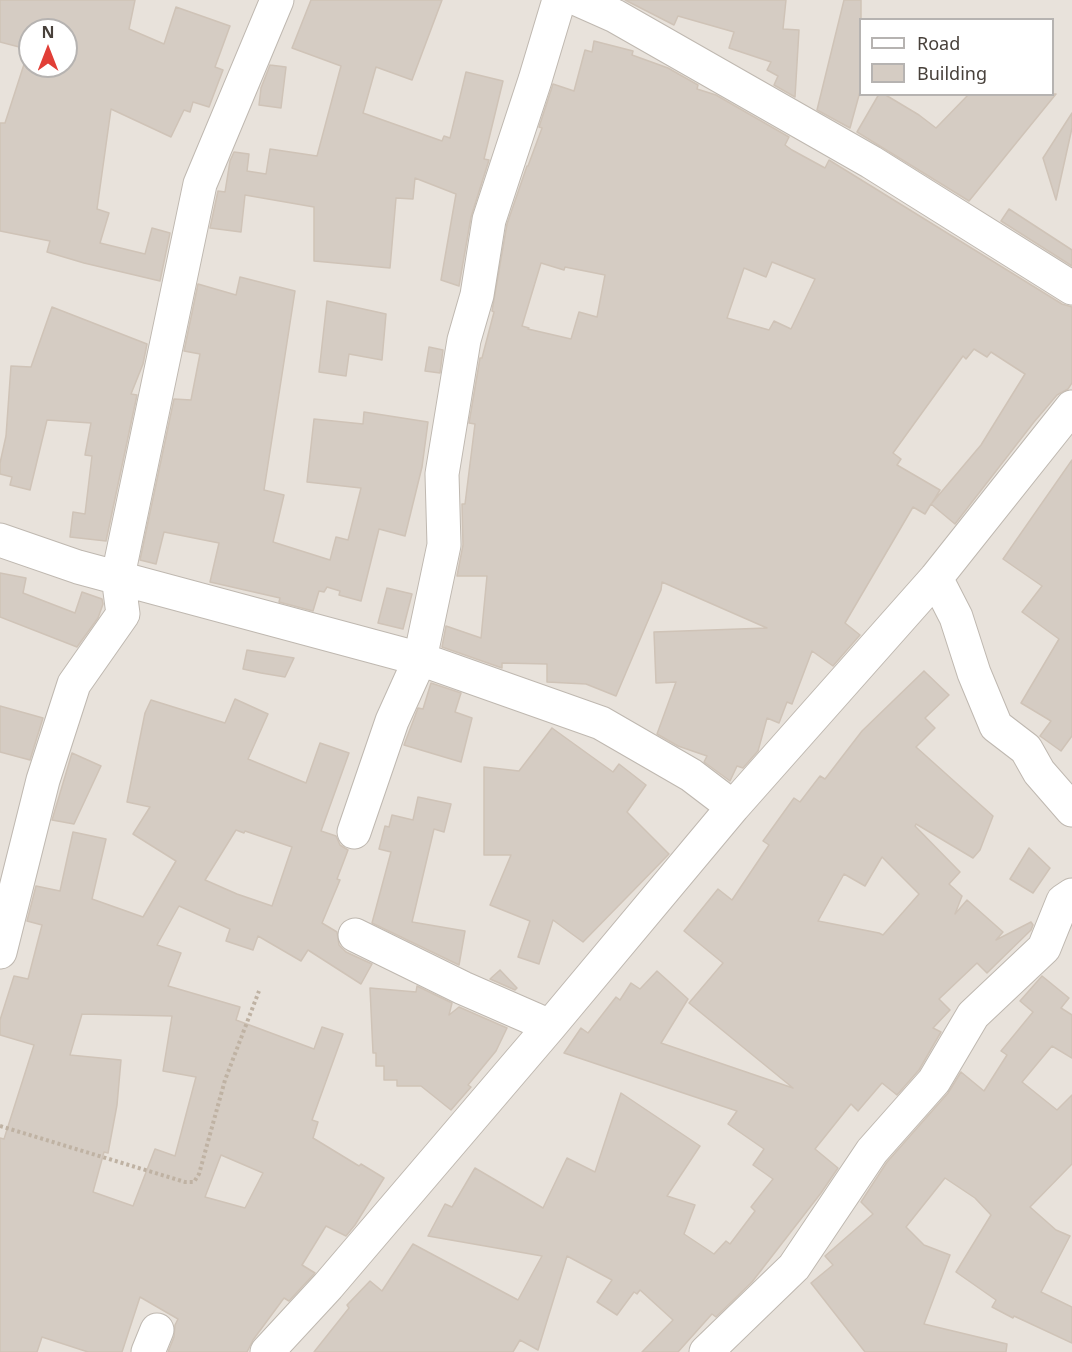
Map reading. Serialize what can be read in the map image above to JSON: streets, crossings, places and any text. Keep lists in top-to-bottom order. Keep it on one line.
{"legend":["Road","Building"],"north":"top"}
